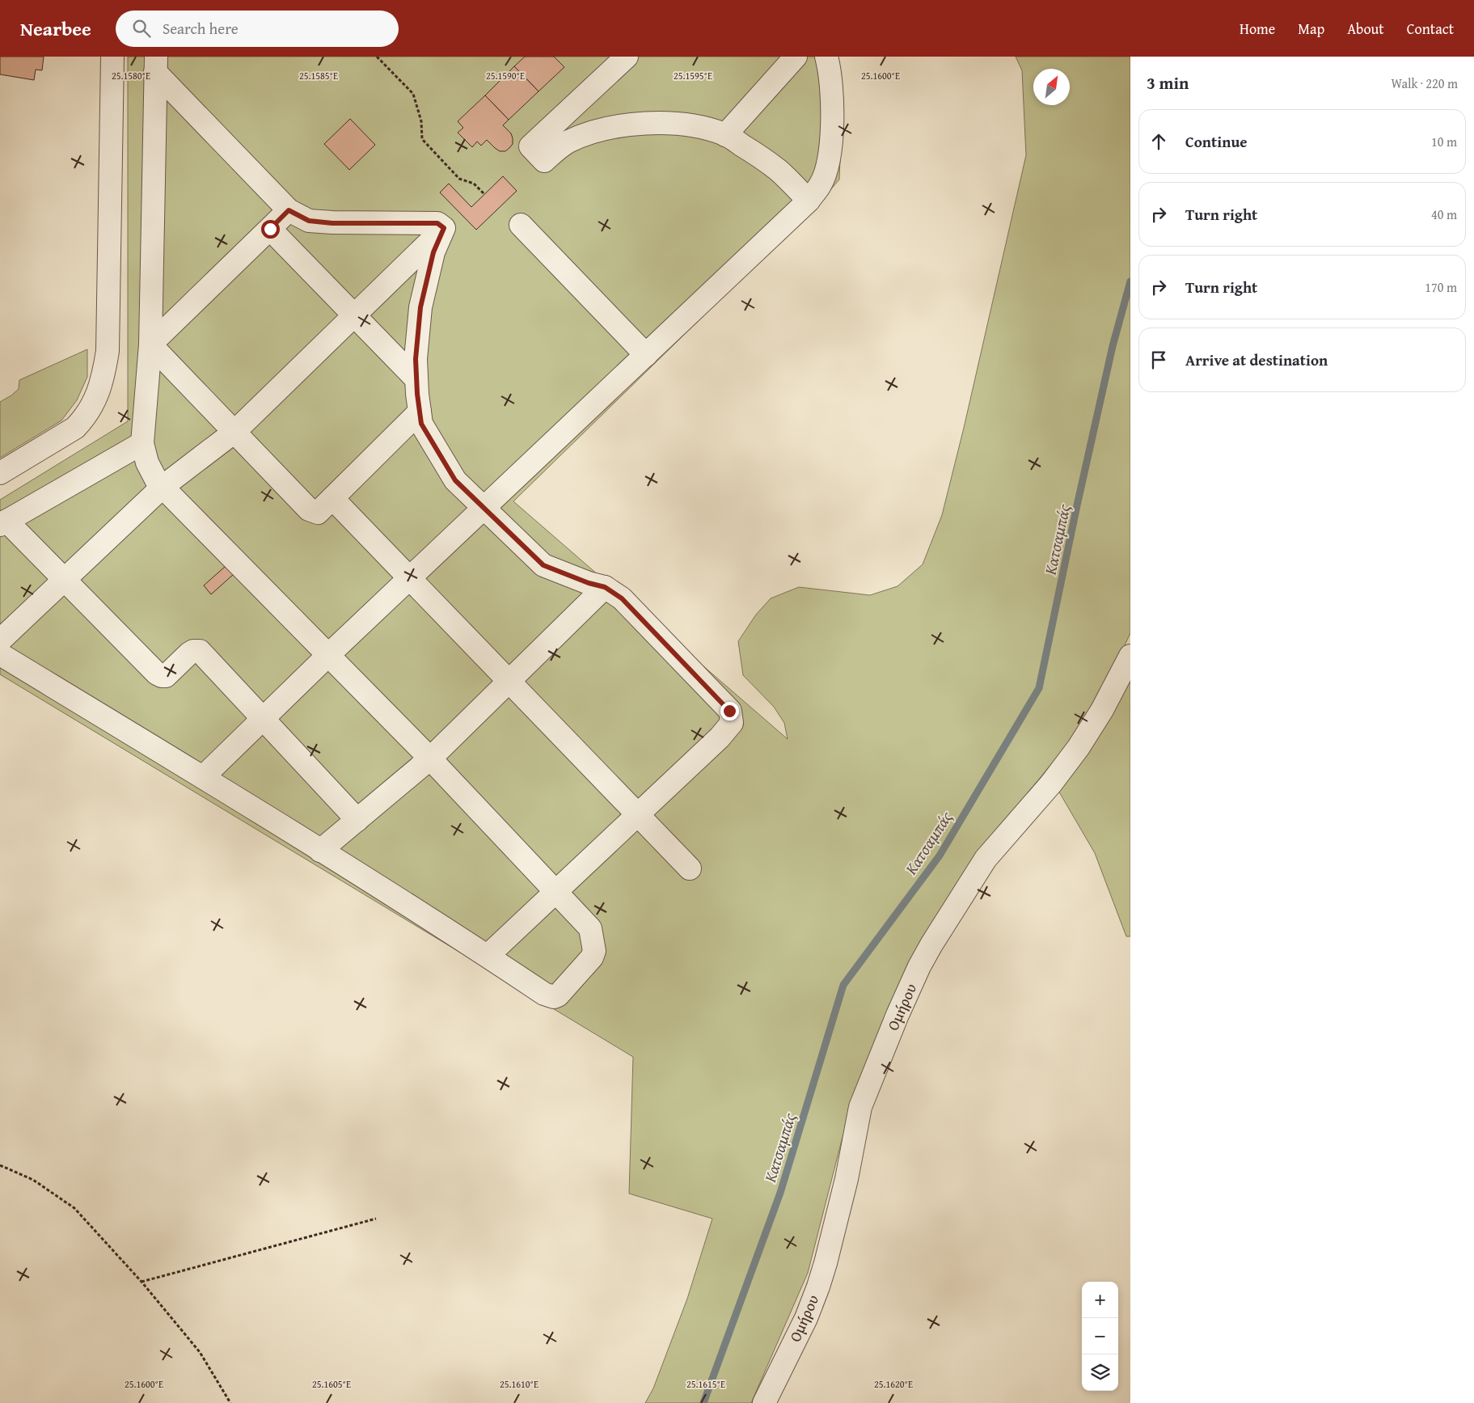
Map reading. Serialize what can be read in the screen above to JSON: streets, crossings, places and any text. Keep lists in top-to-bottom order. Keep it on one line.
{"streets":{"street":["Ομήρου"]},"water":["Κατσαμπάς"],"north":"top right","page":{"header":"Nearbee","search":"Search here","nav":["Home","Map","About","Contact"],"heading":["3 min","Walk · 220 m"],"list":[["Continue","10 m"],["Turn right","40 m"],["Turn right","170 m"],"Arrive at destination"],"map_buttons":["+","−"]},"coordinates":["25.1580°E","25.1585°E","25.1590°E","25.1595°E","25.1600°E","25.1605°E","25.1610°E","25.1615°E","25.1620°E"]}
